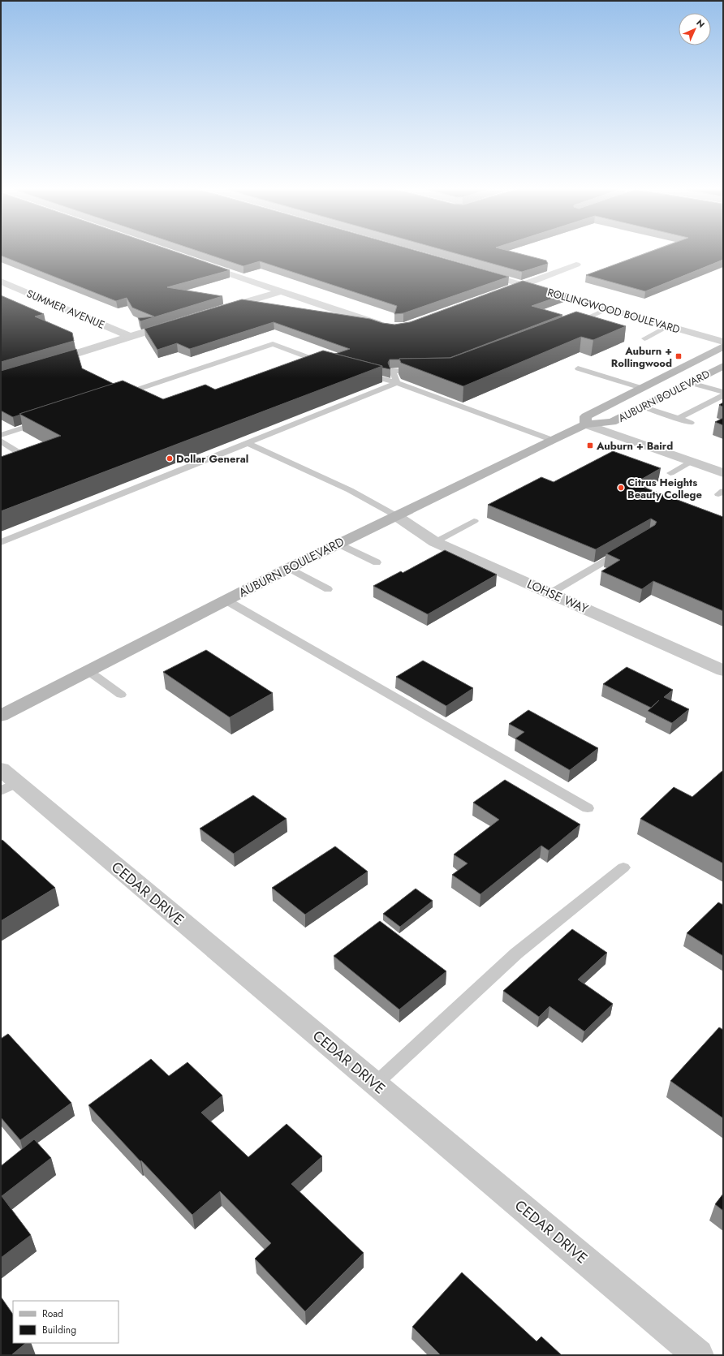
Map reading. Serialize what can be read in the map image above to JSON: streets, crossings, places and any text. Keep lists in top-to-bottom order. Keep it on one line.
{"streets":{"main road":["AUBURN BOULEVARD"],"street":["SUMMER AVENUE","ROLLINGWOOD BOULEVARD","LOHSE WAY","CEDAR DRIVE"]},"crossings":[["AUBURN BOULEVARD","LOHSE WAY"]],"places":{"transit":["Auburn + Rollingwood","Auburn + Baird"],"other":["Dollar General","Citrus Heights Beauty College"]},"legend":["Road","Building"],"north":"top right"}
